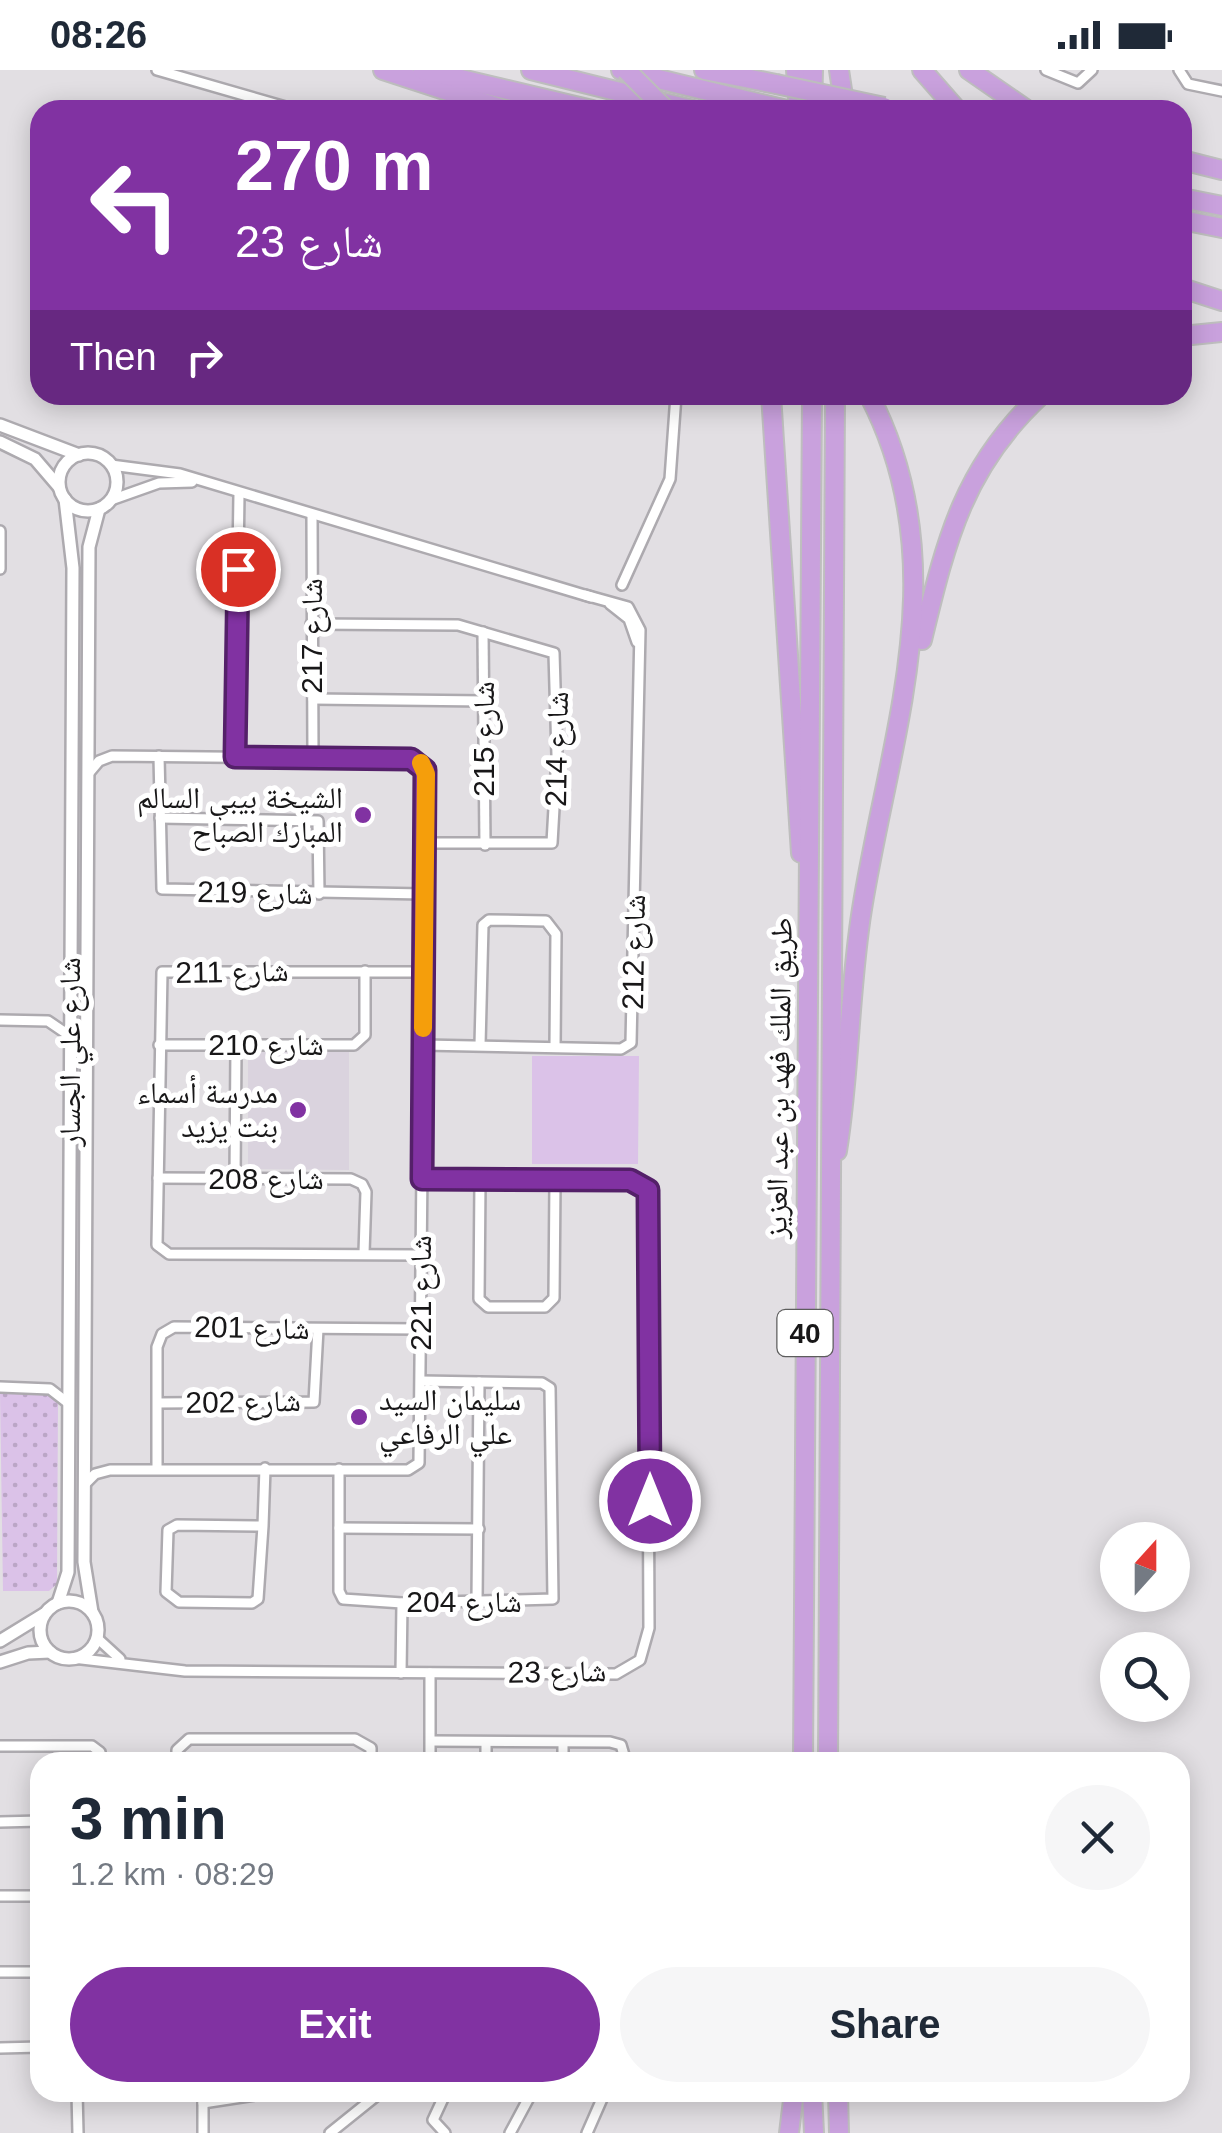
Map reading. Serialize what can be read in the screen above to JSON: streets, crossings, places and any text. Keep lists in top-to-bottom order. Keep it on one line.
{"streets":{"highway":["طريق الملك فهد بن عبد العزيز","40"],"street":["شارع 217","شارع 215","شارع 214","شارع 219","شارع 212","شارع 211","شارع 210","شارع علي الجسار","شارع 208","شارع 221","شارع 201","شارع 202","شارع 204","شارع 23"]},"crossings":[["شارع 217","شارع 214"],["شارع 217","شارع 212"],["شارع 217","شارع 221"],["شارع 215","شارع 214"],["شارع 214","شارع 221"],["شارع 219","شارع 221"],["شارع 212","شارع علي الجسار"],["شارع 212","شارع 221"],["شارع 211","شارع 210"],["شارع 211","شارع 208"],["شارع 211","شارع 221"],["شارع علي الجسار","شارع 221"],["شارع علي الجسار","شارع 23"],["شارع 221","شارع 201"],["شارع 221","شارع 204"],["شارع 221","شارع 23"],["شارع 201","شارع 202"]],"places":["الشيخة بيبي السالم المبارك الصباح","مدرسة أسماء بنت يزيد","سليمان السيد علي الرفاعي"],"north":"top","page":{"status":"08:26","turn":["270 m","شارع 23"],"then":"Then","heading":["3 min","1.2 km · 08:29"],"buttons":["Exit","Share"]}}
